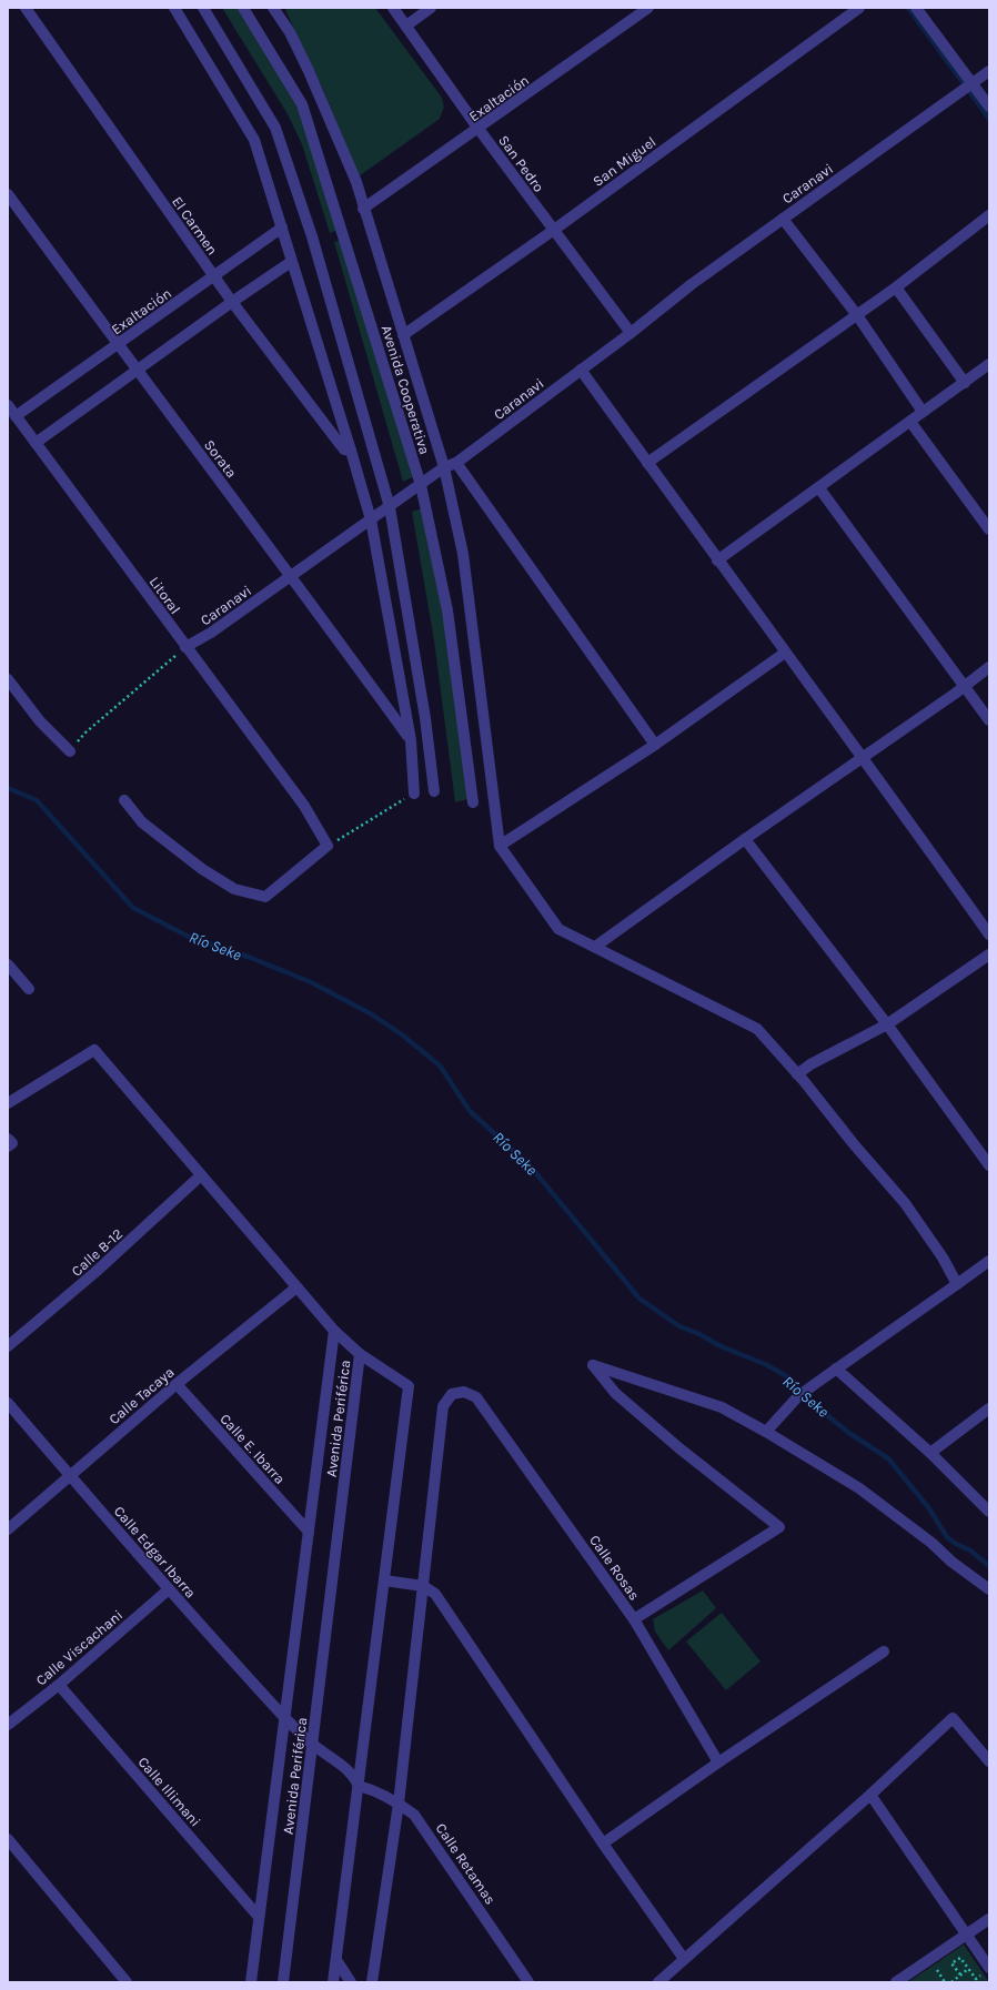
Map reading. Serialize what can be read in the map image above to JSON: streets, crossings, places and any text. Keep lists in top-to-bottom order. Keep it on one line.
{"streets":{"street":["Exaltación","San Miguel","San Pedro","Caranavi","El Carmen","Avenida Cooperativa","Sorata","Litoral","Calle B-12","Calle Tacaya","Avenida Periférica","Calle E. Ibarra","Calle Edgar Ibarra","Calle Rosas","Calle Viscachani","Calle Illimani","Calle Retamas"]},"crossings":[["Exaltación","San Pedro"],["Exaltación","El Carmen"],["Exaltación","Sorata"],["Exaltación","Litoral"],["San Miguel","San Pedro"],["San Pedro","Caranavi"],["Caranavi","Avenida Cooperativa"],["Caranavi","Sorata"],["Caranavi","Litoral"],["Calle Tacaya","Calle E. Ibarra"],["Calle Tacaya","Calle Edgar Ibarra"],["Avenida Periférica","Calle Edgar Ibarra"],["Avenida Periférica","Calle Retamas"],["Calle Edgar Ibarra","Calle Viscachani"],["Calle Edgar Ibarra","Calle Retamas"],["Calle Viscachani","Calle Illimani"]],"water":["Río Seke"]}
